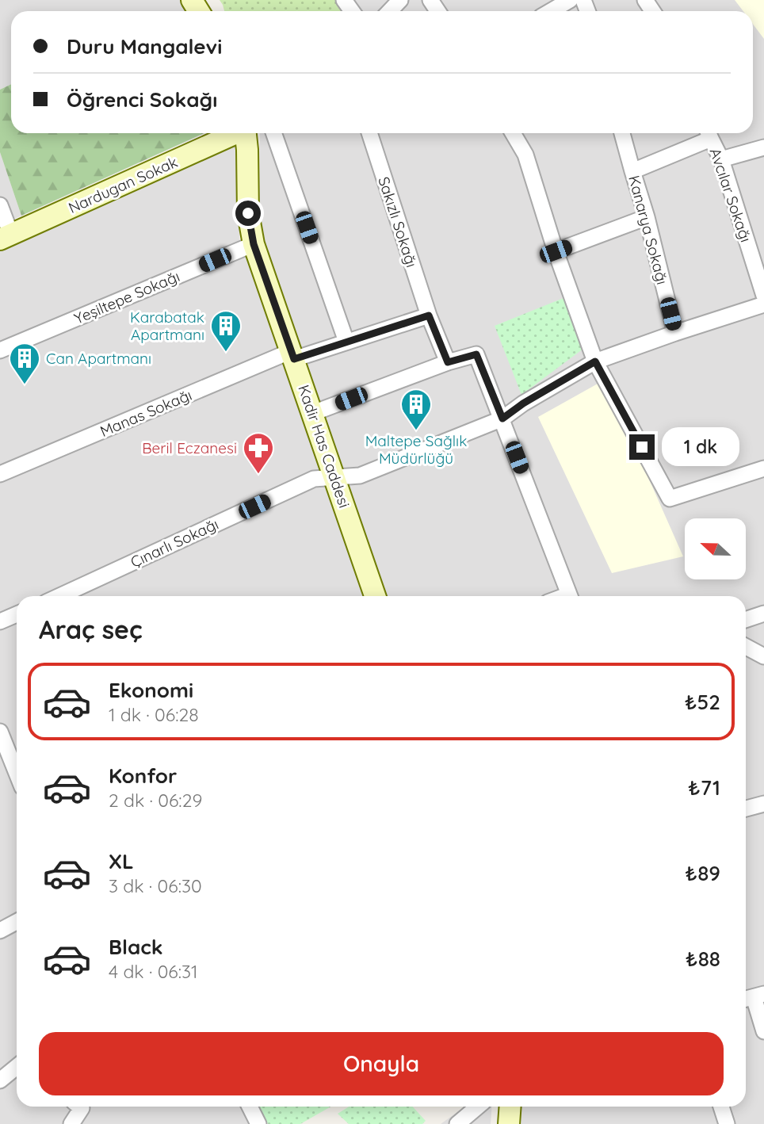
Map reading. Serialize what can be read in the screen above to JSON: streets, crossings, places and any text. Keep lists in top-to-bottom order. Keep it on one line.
{"streets":{"street":["Nardugan Sokak","Avcılar Sokağı","Sakızlı Sokağı","Kanarya Sokağı","Yeşiltepe Sokağı","Manas Sokağı","Kadir Has Caddesi","Çınarlı Sokağı"]},"crossings":[["Kanarya Sokağı","Çınarlı Sokağı"],["Yeşiltepe Sokağı","Kadir Has Caddesi"],["Manas Sokağı","Kadir Has Caddesi"],["Kadir Has Caddesi","Çınarlı Sokağı"]],"places":{"building":["Karabatak Apartmanı","Can Apartmanı","Maltepe Sağlık Müdürlüğü"],"pharmacy":["Beril Eczanesi"]},"north":"left","page":{"banner":["Duru Mangalevi","Öğrenci Sokağı"],"bubble":"1 dk","heading":"Araç seç","list":[{"name":"Ekonomi","note":"1 dk · 06:28","value":"₺52"},{"name":"Konfor","note":"2 dk · 06:29","value":"₺71"},{"name":"XL","note":"3 dk · 06:30","value":"₺89"},{"name":"Black","note":"4 dk · 06:31","value":"₺88"}],"buttons":"Onayla"}}
